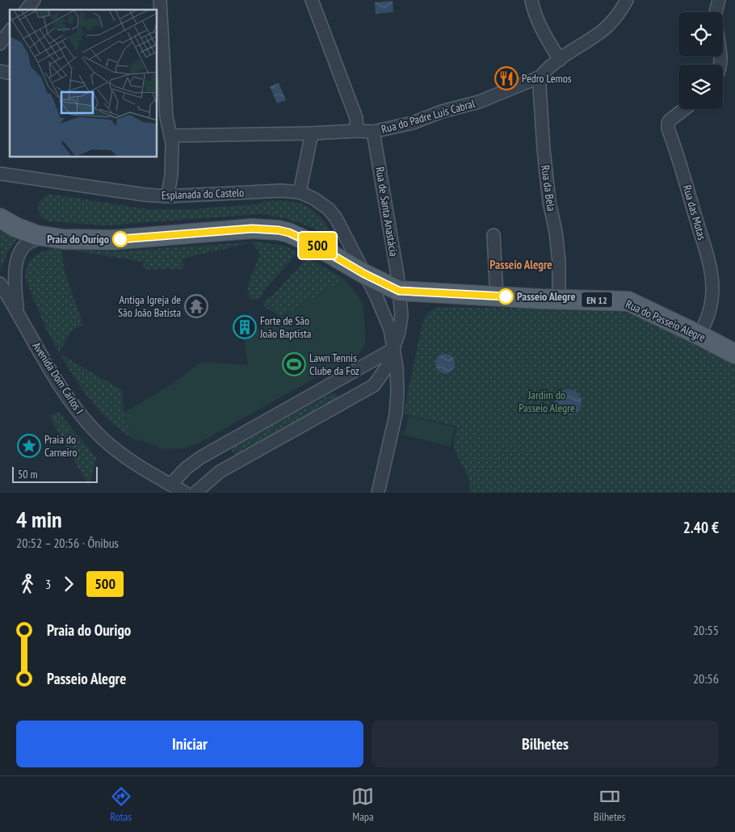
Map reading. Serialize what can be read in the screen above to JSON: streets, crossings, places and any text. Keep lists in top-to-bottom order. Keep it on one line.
{"streets":{"main road":["EN 12","Rua do Passeio Alegre"],"street":["Rua do Padre Luís Cabral","Rua da Bela","Esplanada do Castelo","Rua de Santa Anastácia","Rua das Motas","Avenida Dom Carlos I"]},"crossings":[["Rua do Padre Luís Cabral","Rua da Bela"],["Rua do Padre Luís Cabral","Rua de Santa Anastácia"],["Rua da Bela","Rua do Passeio Alegre"],["Esplanada do Castelo","Rua de Santa Anastácia"],["Esplanada do Castelo","EN 12"],["Esplanada do Castelo","Rua do Passeio Alegre"],["Rua de Santa Anastácia","EN 12"],["Rua de Santa Anastácia","Rua do Passeio Alegre"],["Rua das Motas","Rua do Passeio Alegre"],["EN 12","Rua do Passeio Alegre"],["EN 12","Avenida Dom Carlos I"]],"districts":["Passeio Alegre"],"parks":["Jardim do Passeio Alegre"],"places":{"restaurant":["Pedro Lemos"],"other":["Praia do Ourigo","Passeio Alegre"],"temple":["Antiga Igreja de São João Batista"],"building":["Forte de São João Baptista"],"sports":["Lawn Tennis Clube da Foz"],"place":["Praia do Carneiro"]},"lines":["bus line 500"],"scale_bar":"50 m","page":{"on_map":"500","scale":"50 m","heading":["4 min","20:52 – 20:56 · Ônibus","2.40 €"],"legs":["3","500"],"list":[{"name":"Praia do Ourigo","value":"20:55"},{"name":"Passeio Alegre","value":"20:56"}],"buttons":["Iniciar","Bilhetes"],"tabs":["Rotas","Mapa","Bilhetes"]}}
